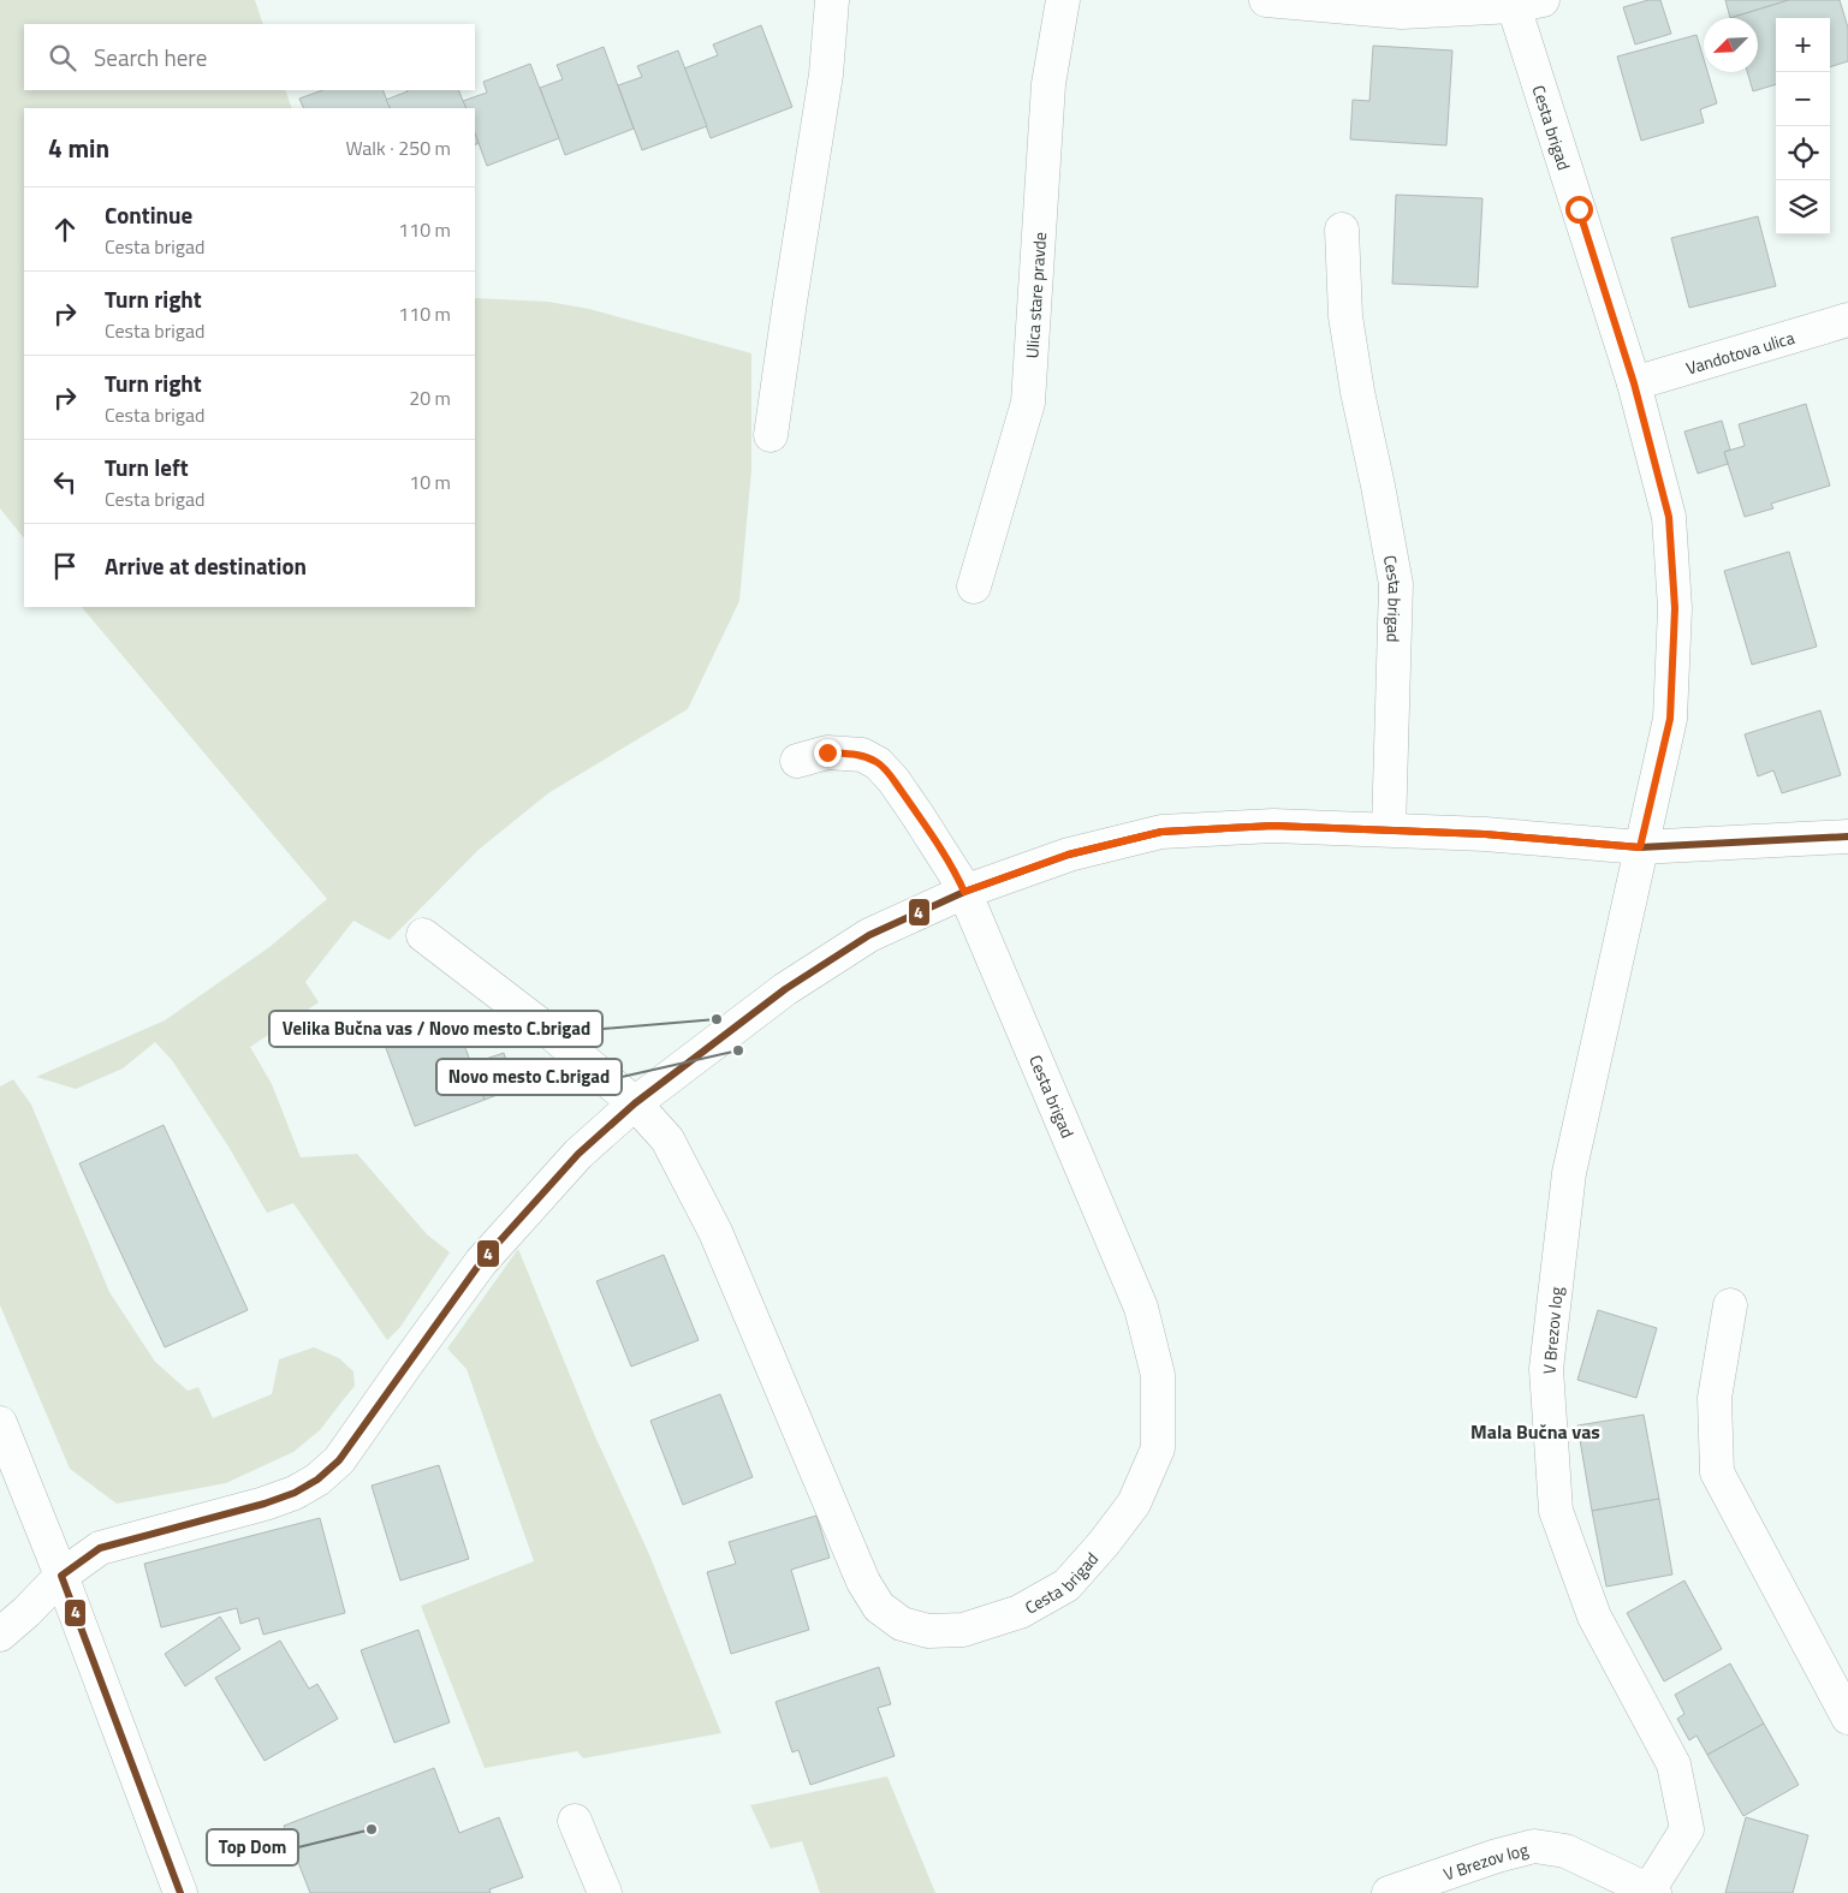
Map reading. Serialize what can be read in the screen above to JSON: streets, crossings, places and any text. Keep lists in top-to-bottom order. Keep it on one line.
{"streets":{"street":["Cesta brigad","Ulica stare pravde","Vandotova ulica","V Brezov log"]},"crossings":[["Cesta brigad","Vandotova ulica"],["Cesta brigad","V Brezov log"]],"districts":["Mala Bučna vas"],"places":["Velika Bučna vas / Novo mesto C.brigad","Novo mesto C.brigad","Top Dom"],"lines":["transit line 4"],"north":"bottom left","page":{"map_buttons":["+","−"],"search":"Search here","heading":["4 min","Walk · 250 m"],"list":[["Continue","Cesta brigad","110 m"],["Turn right","Cesta brigad","110 m"],["Turn right","Cesta brigad","20 m"],["Turn left","Cesta brigad","10 m"],"Arrive at destination"]}}
